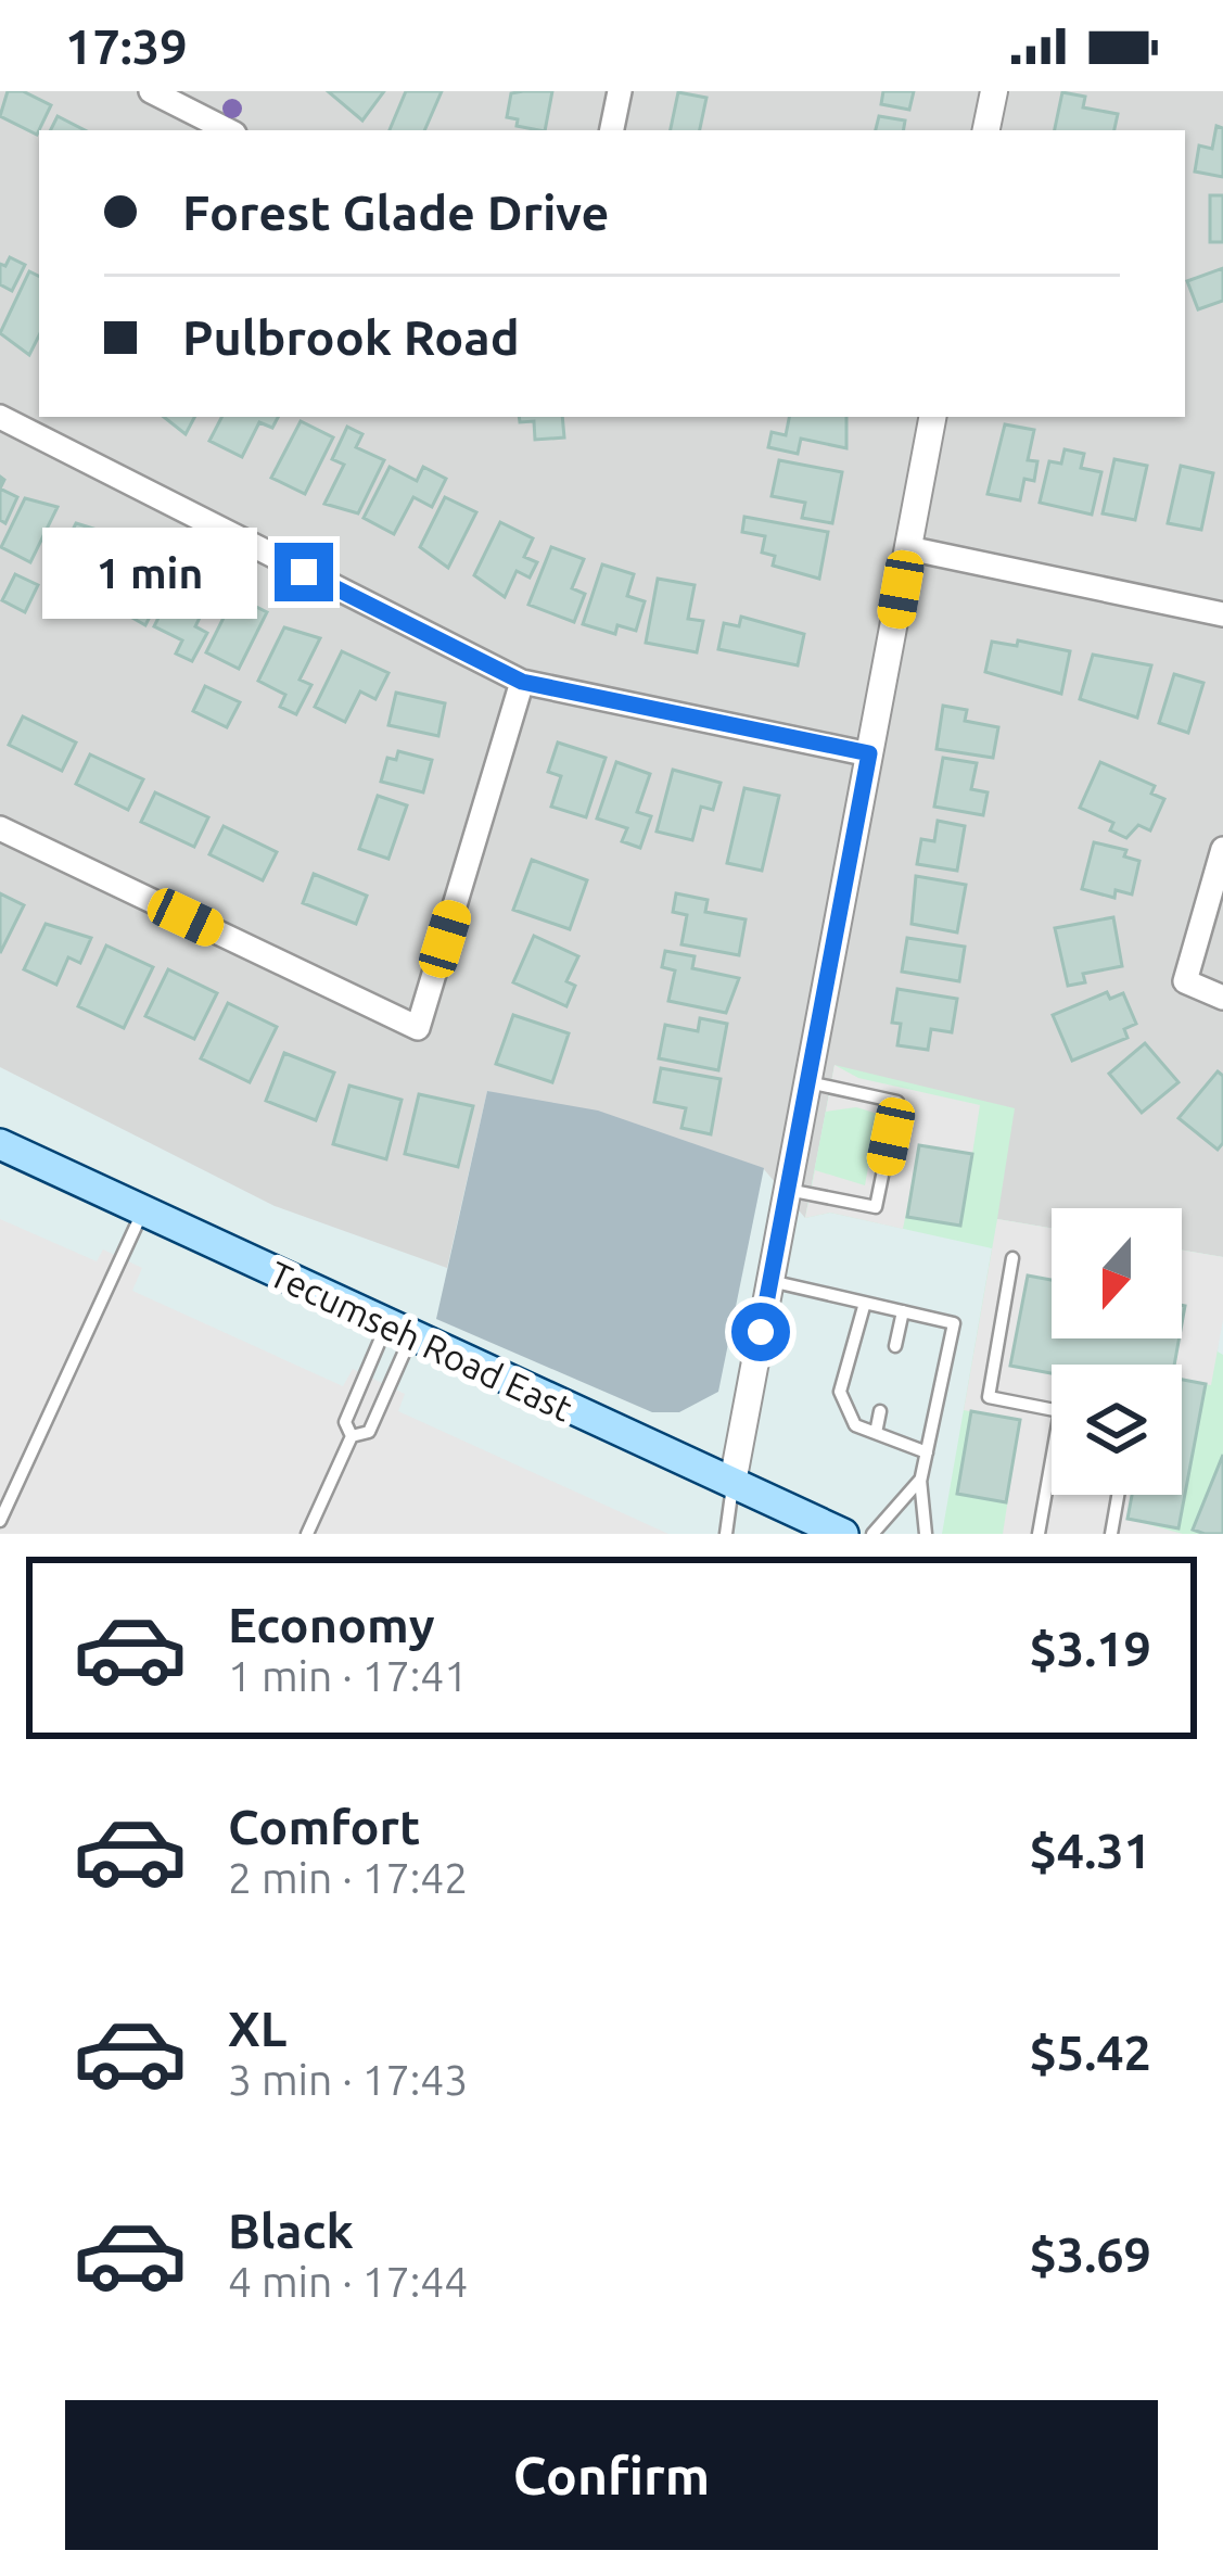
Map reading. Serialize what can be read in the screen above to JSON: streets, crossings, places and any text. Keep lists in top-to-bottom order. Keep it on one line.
{"streets":{"main road":["Tecumseh Road East"]},"north":"bottom","page":{"status":"17:39","banner":["Forest Glade Drive","Pulbrook Road"],"bubble":"1 min","list":[{"name":"Economy","note":"1 min · 17:41","value":"$3.19"},{"name":"Comfort","note":"2 min · 17:42","value":"$4.31"},{"name":"XL","note":"3 min · 17:43","value":"$5.42"},{"name":"Black","note":"4 min · 17:44","value":"$3.69"}],"buttons":"Confirm"}}
